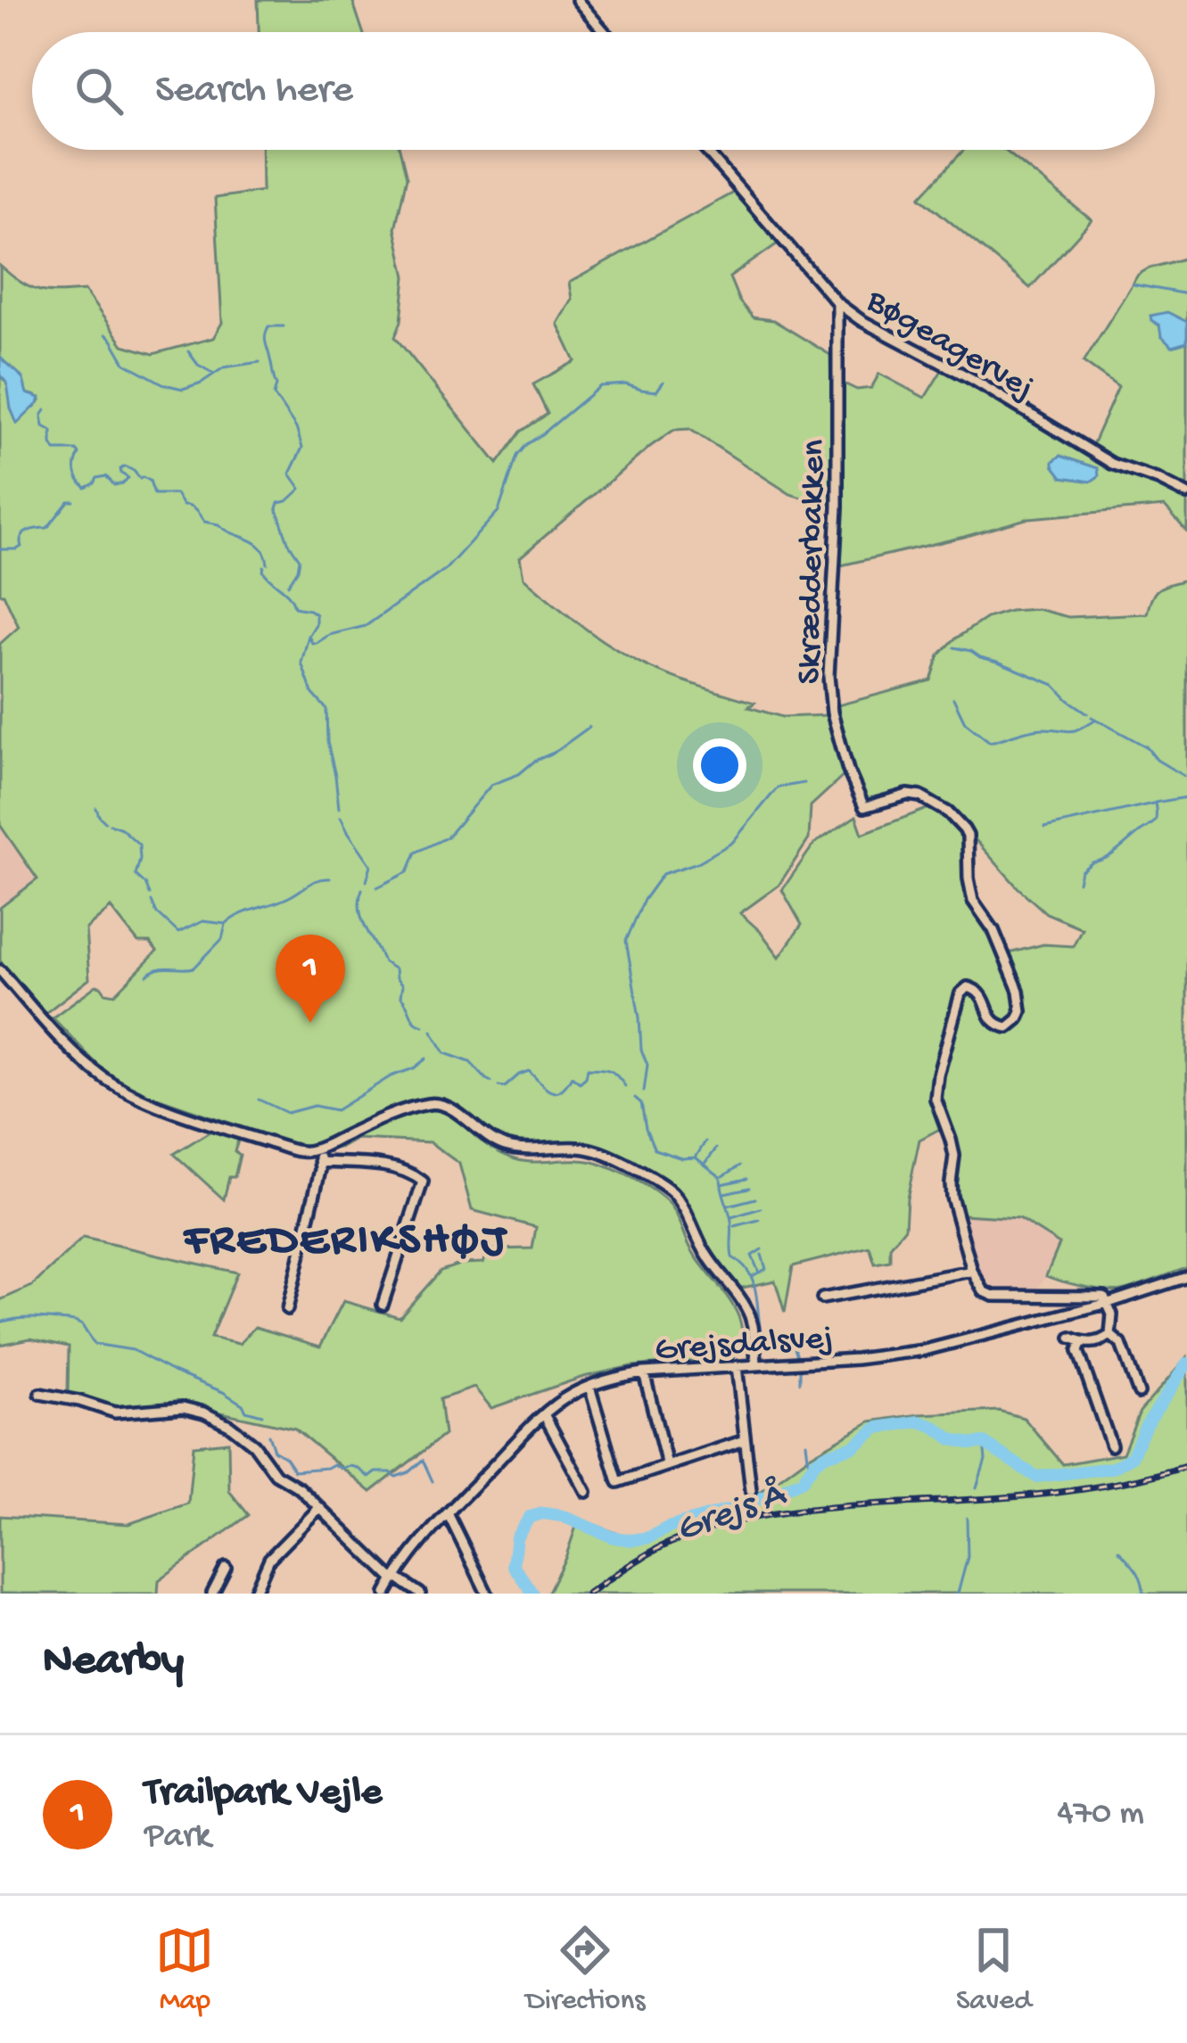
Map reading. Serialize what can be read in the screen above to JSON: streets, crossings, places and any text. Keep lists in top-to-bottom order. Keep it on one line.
{"streets":{"street":["Bøgeagervej","Skrædderbakken","Grejsdalsvej"]},"crossings":[["Bøgeagervej","Skrædderbakken"]],"districts":["FREDERIKSHØJ"],"water":["Grejs Å"],"page":{"search":"Search here","pins":"1","heading":"Nearby","list":[{"mark":"1","name":"Trailpark Vejle","note":"Park","value":"470 m"}],"nav":["Map","Directions","Saved"]}}
